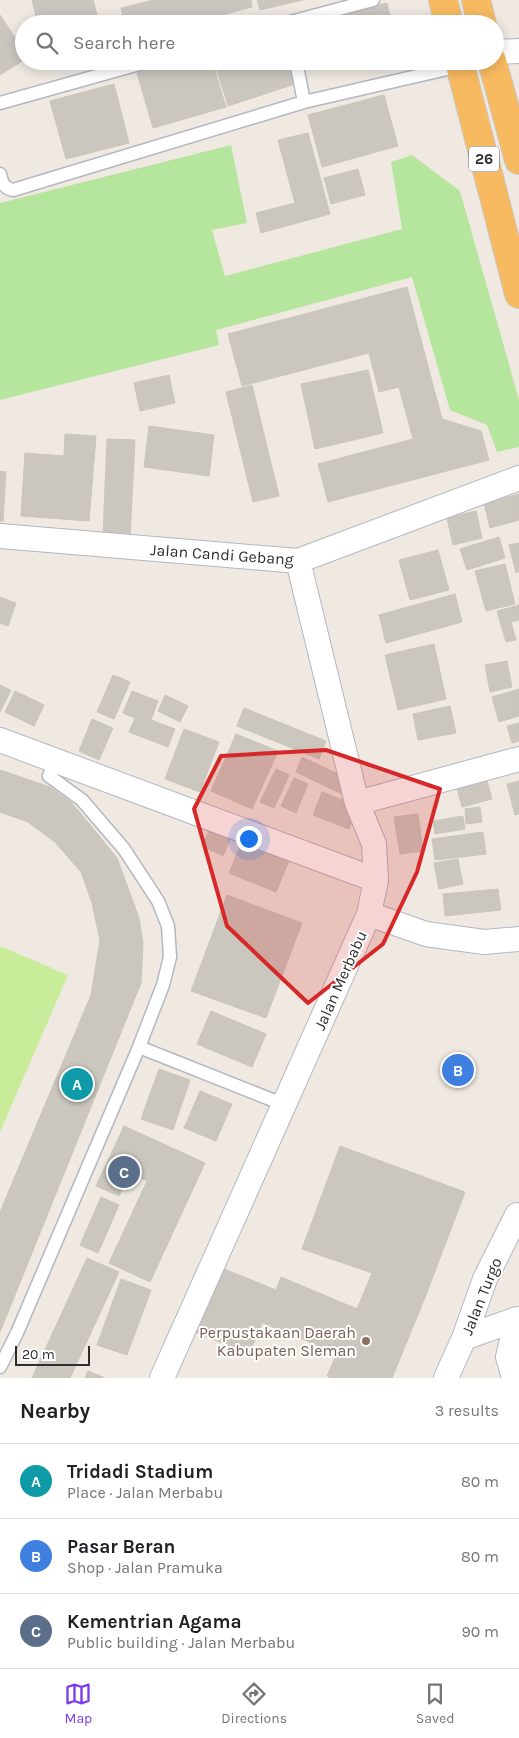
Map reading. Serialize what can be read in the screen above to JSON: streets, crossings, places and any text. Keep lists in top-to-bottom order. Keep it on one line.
{"streets":{"highway":["26"],"street":["Jalan Candi Gebang","Jalan Merbabu","Jalan Turgo"]},"crossings":[["Jalan Candi Gebang","Jalan Merbabu"]],"places":["Perpustakaan Daerah Kabupaten Sleman"],"scale_bar":"20 m","page":{"search":"Search here","pins":["B","A","C"],"scale":"20 m","heading":["Nearby","3 results"],"list":[{"mark":"A","name":"Tridadi Stadium","note":"Place · Jalan Merbabu","value":"80 m"},{"mark":"B","name":"Pasar Beran","note":"Shop · Jalan Pramuka","value":"80 m"},{"mark":"C","name":"Kementrian Agama","note":"Public building · Jalan Merbabu","value":"90 m"}],"nav":["Map","Directions","Saved"]}}
